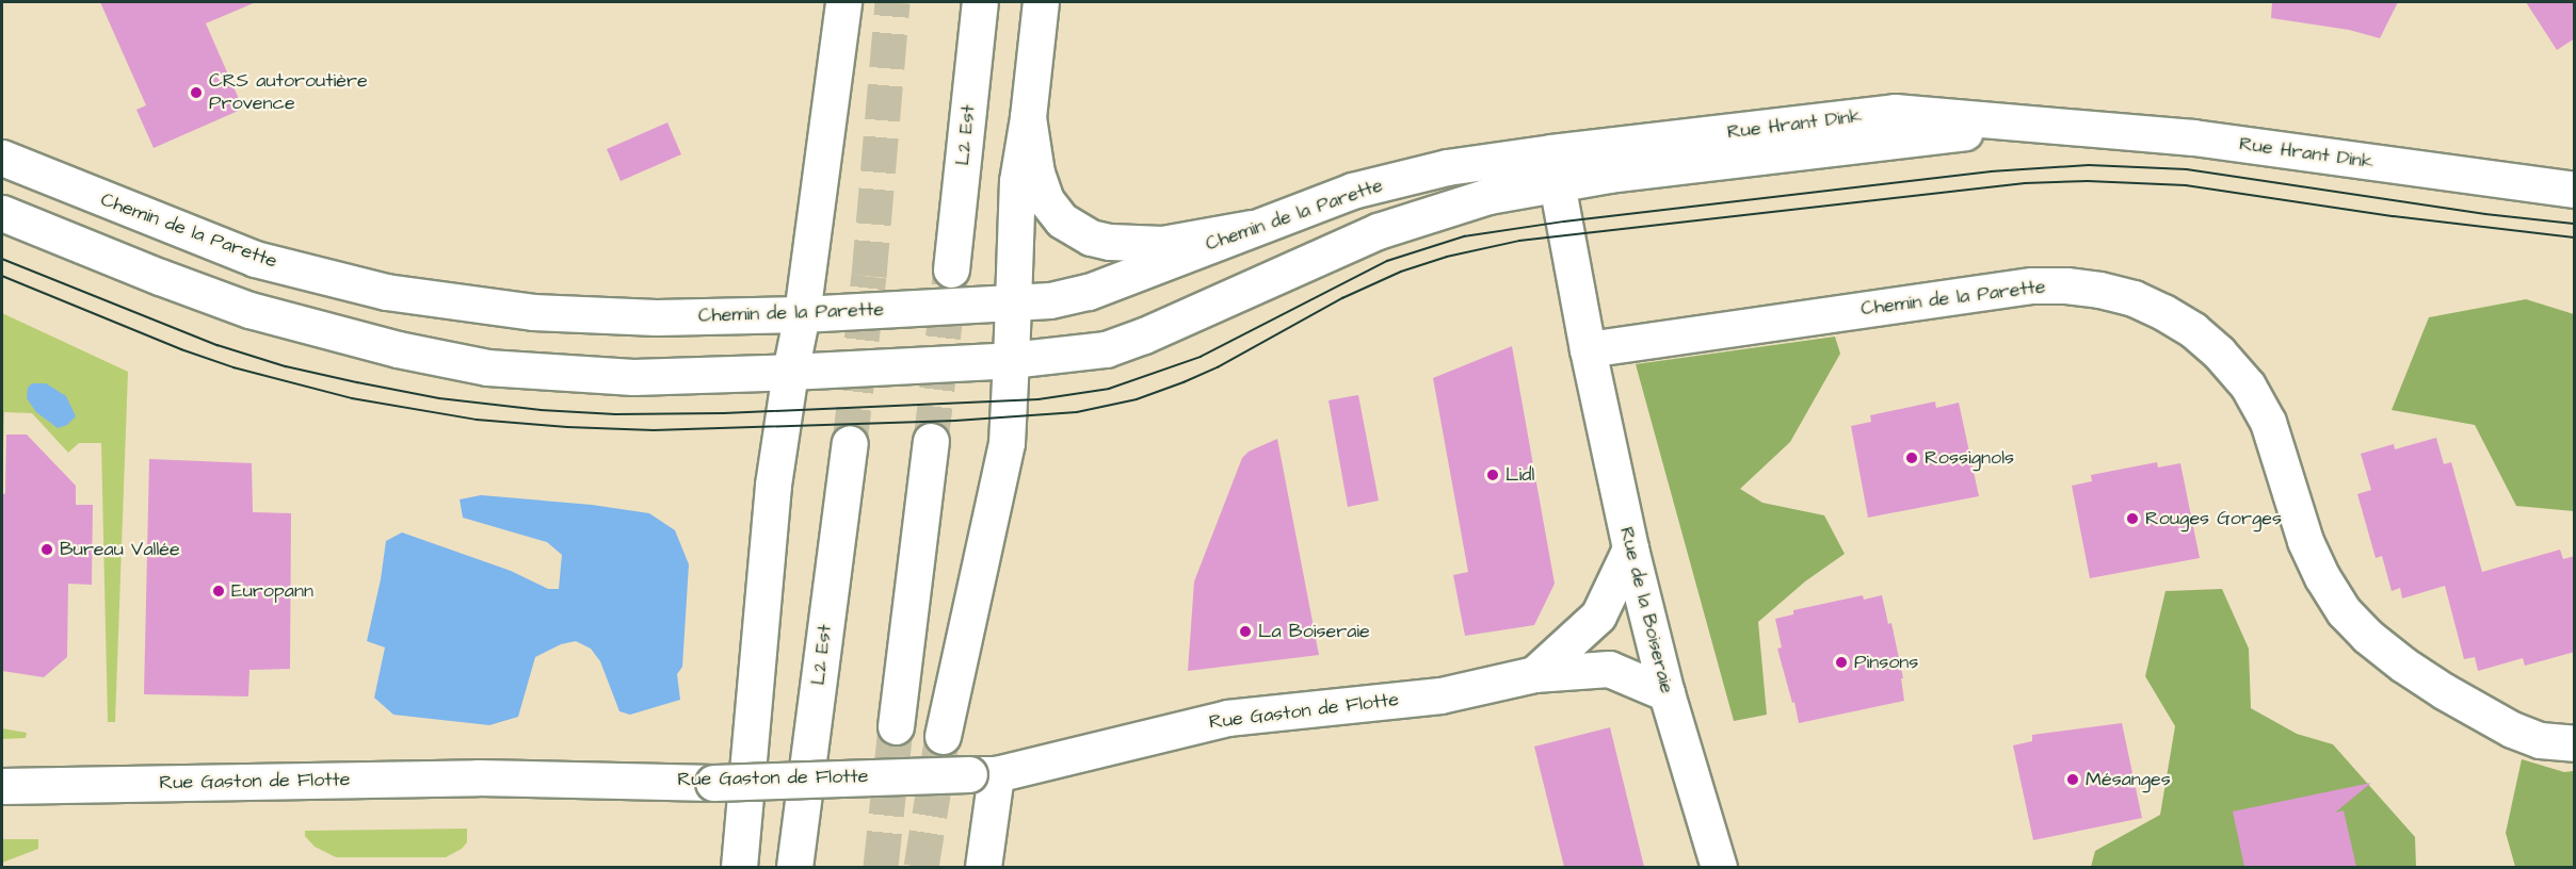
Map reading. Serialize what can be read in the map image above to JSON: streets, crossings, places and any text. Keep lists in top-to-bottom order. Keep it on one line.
{"streets":{"main road":["Rue Hrant Dink","L2 Est","Chemin de la Parette","Rue de la Boiseraie","Rue Gaston de Flotte"]},"crossings":[["Rue Hrant Dink","Chemin de la Parette"],["Chemin de la Parette","Rue de la Boiseraie"],["Rue de la Boiseraie","Rue Gaston de Flotte"]],"places":["CRS autoroutière Provence","Rossignols","Lidl","Rouges Gorges","Bureau Vallée","Europann","La Boiseraie","Pinsons","Mésanges"]}
